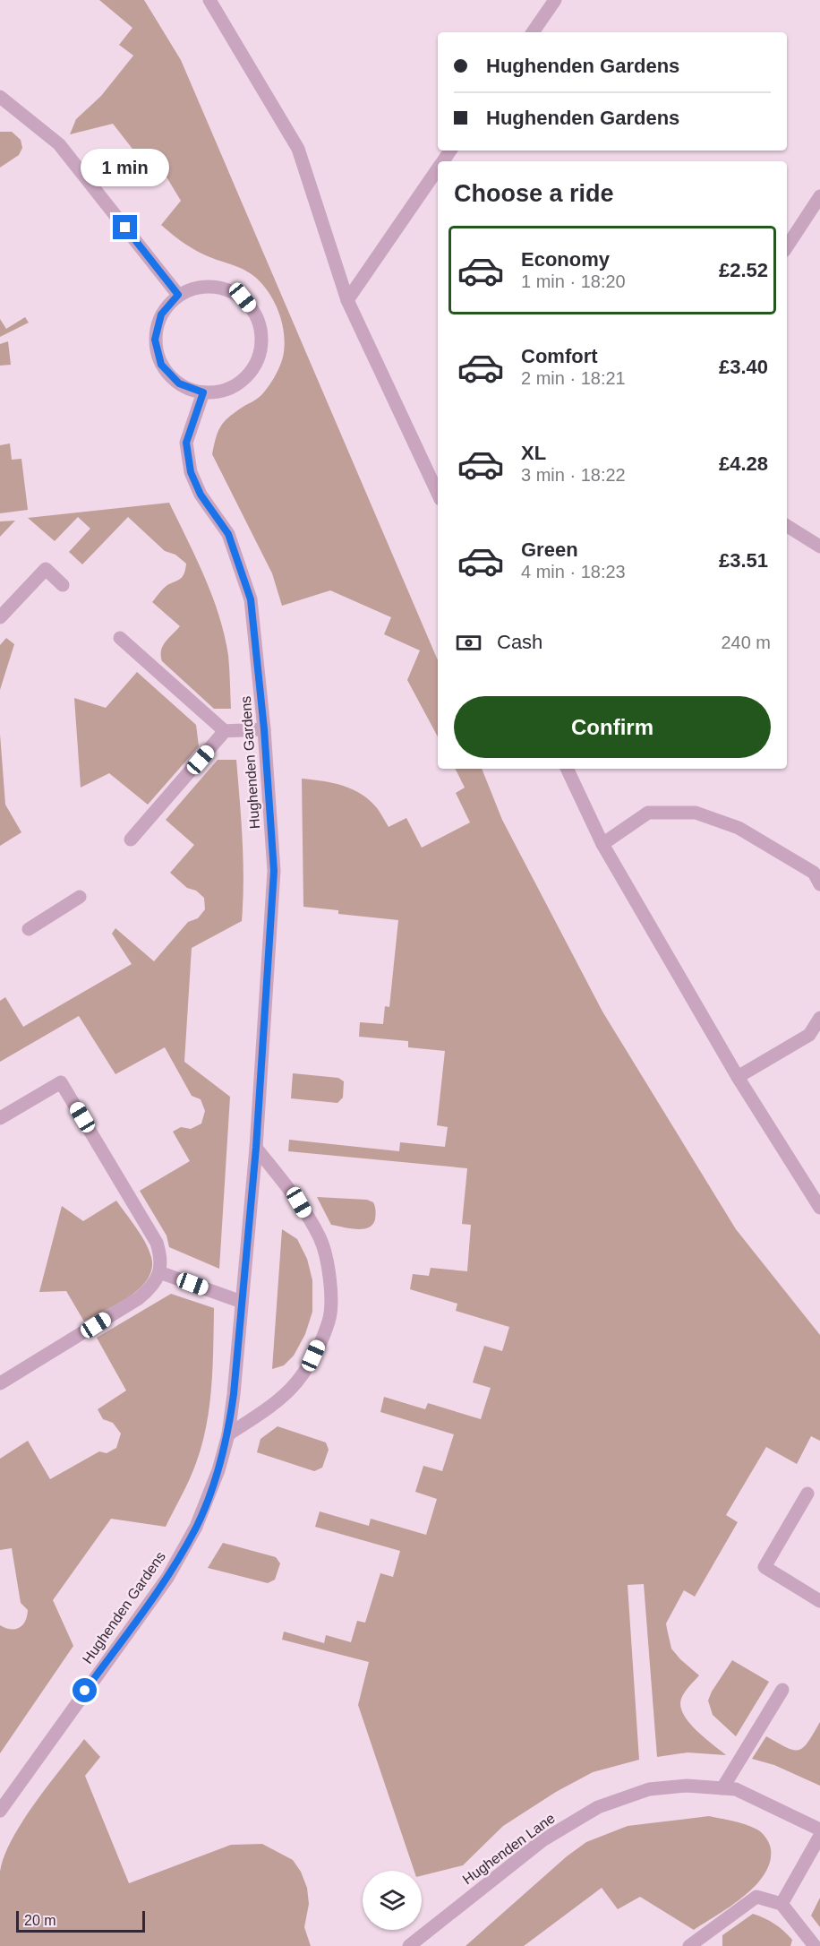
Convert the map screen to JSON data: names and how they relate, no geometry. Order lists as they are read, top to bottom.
{
  "streets": {
    "street": ["Hughenden Gardens", "Hughenden Lane"]
  },
  "scale_bar": "20 m",
  "page": {
    "banner": ["Hughenden Gardens", "Hughenden Gardens"],
    "bubble": "1 min",
    "heading": "Choose a ride",
    "list": [
      {
        "name": "Economy",
        "note": "1 min · 18:20",
        "value": "£2.52"
      },
      {
        "name": "Comfort",
        "note": "2 min · 18:21",
        "value": "£3.40"
      },
      {
        "name": "XL",
        "note": "3 min · 18:22",
        "value": "£4.28"
      },
      {
        "name": "Green",
        "note": "4 min · 18:23",
        "value": "£3.51"
      }
    ],
    "pay": ["Cash", "240 m"],
    "buttons": "Confirm",
    "scale": "20 m"
  }
}
